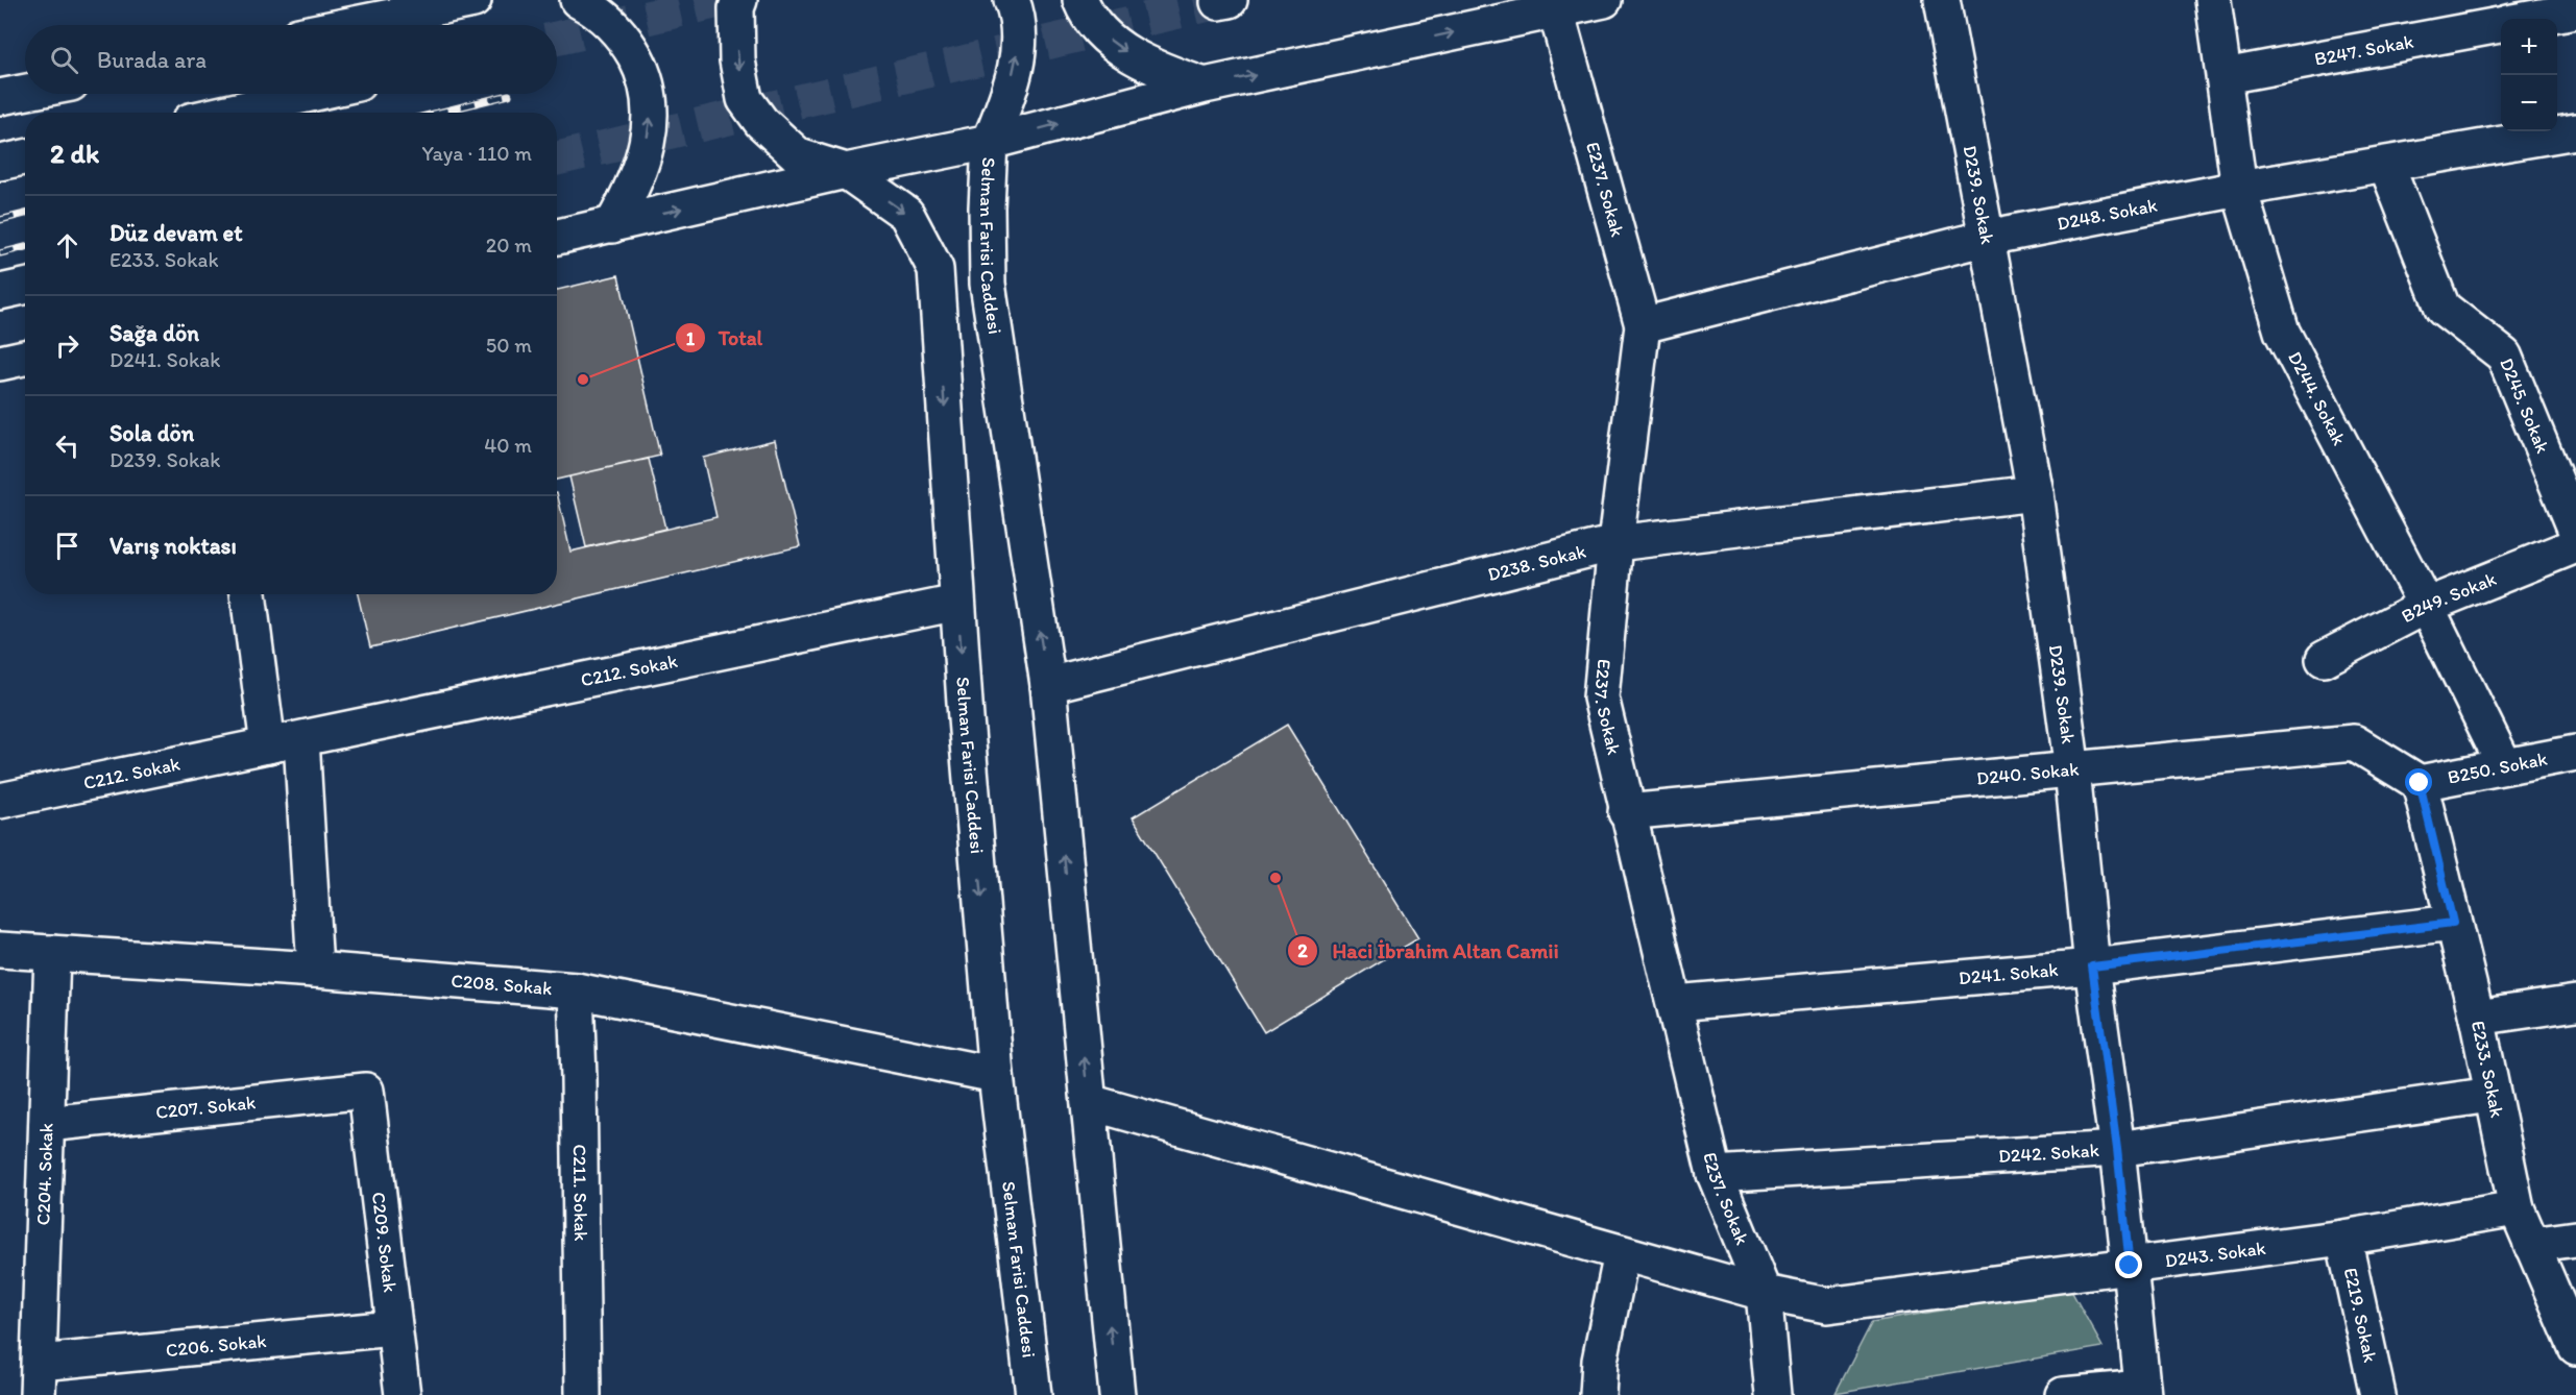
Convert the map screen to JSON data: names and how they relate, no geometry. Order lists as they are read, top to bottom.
{
  "streets": {
    "main road": [
      "B247. Sokak",
      "E237. Sokak",
      "D239. Sokak",
      "D248. Sokak",
      "Selman Farisi Caddesi",
      "D244. Sokak",
      "D245. Sokak",
      "D238. Sokak",
      "B249. Sokak",
      "C212. Sokak",
      "B250. Sokak",
      "D240. Sokak",
      "D241. Sokak",
      "C208. Sokak",
      "E233. Sokak",
      "C207. Sokak",
      "D242. Sokak",
      "C204. Sokak",
      "C211. Sokak",
      "C209. Sokak",
      "D243. Sokak",
      "E219. Sokak",
      "C206. Sokak"
    ]
  },
  "crossings": [
    ["B247. Sokak", "D244. Sokak"],
    ["E237. Sokak", "D248. Sokak"],
    ["E237. Sokak", "D238. Sokak"],
    ["E237. Sokak", "D240. Sokak"],
    ["E237. Sokak", "D241. Sokak"],
    ["E237. Sokak", "D242. Sokak"],
    ["E237. Sokak", "D243. Sokak"],
    ["D239. Sokak", "D248. Sokak"],
    ["D239. Sokak", "D238. Sokak"],
    ["D239. Sokak", "D240. Sokak"],
    ["D239. Sokak", "D241. Sokak"],
    ["D239. Sokak", "D242. Sokak"],
    ["D239. Sokak", "D243. Sokak"],
    ["D248. Sokak", "D244. Sokak"],
    ["D248. Sokak", "D245. Sokak"],
    ["Selman Farisi Caddesi", "D238. Sokak"],
    ["Selman Farisi Caddesi", "C212. Sokak"],
    ["Selman Farisi Caddesi", "C208. Sokak"],
    ["Selman Farisi Caddesi", "D243. Sokak"],
    ["D244. Sokak", "B249. Sokak"],
    ["D244. Sokak", "B250. Sokak"],
    ["B250. Sokak", "D240. Sokak"],
    ["B250. Sokak", "E233. Sokak"],
    ["D240. Sokak", "E233. Sokak"],
    ["D241. Sokak", "E233. Sokak"],
    ["C208. Sokak", "C204. Sokak"],
    ["C208. Sokak", "C211. Sokak"],
    ["E233. Sokak", "D242. Sokak"],
    ["E233. Sokak", "D243. Sokak"],
    ["C207. Sokak", "C204. Sokak"],
    ["C207. Sokak", "C209. Sokak"],
    ["C204. Sokak", "C206. Sokak"],
    ["C209. Sokak", "C206. Sokak"],
    ["D243. Sokak", "E219. Sokak"]
  ],
  "places": ["Total", "Haci İbrahim Altan Camii"],
  "page": {
    "map_buttons": ["+", "−"],
    "search": "Burada ara",
    "heading": ["2 dk", "Yaya · 110 m"],
    "list": [
      ["Düz devam et", "E233. Sokak", "20 m"],
      ["Sağa dön", "D241. Sokak", "50 m"],
      ["Sola dön", "D239. Sokak", "40 m"],
      "Varış noktası"
    ]
  }
}
